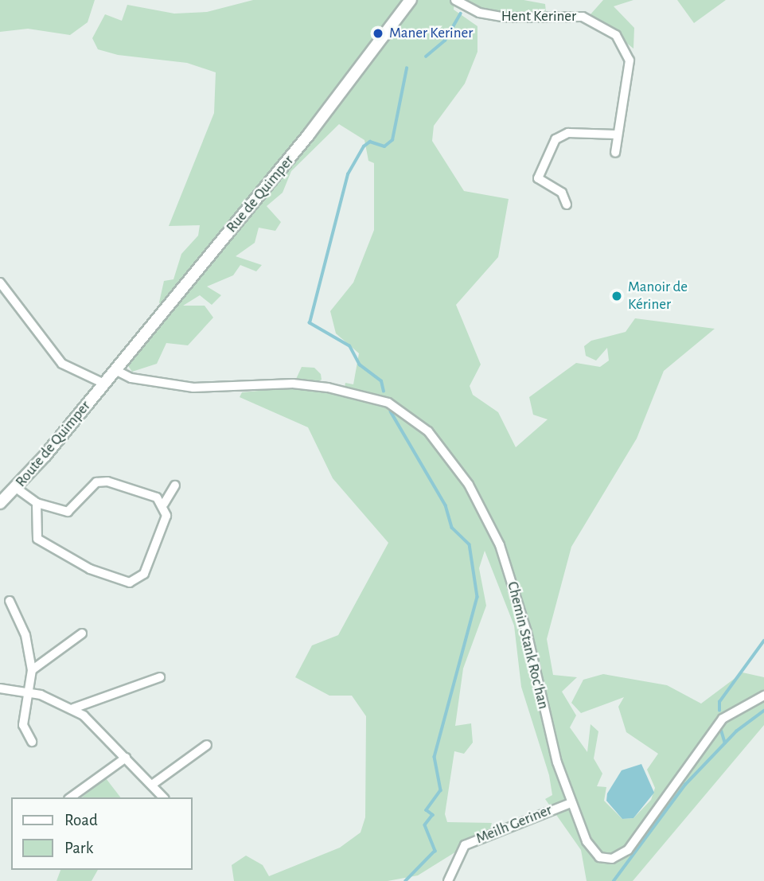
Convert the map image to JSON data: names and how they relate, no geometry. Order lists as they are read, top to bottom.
{
  "streets": {
    "main road": ["Rue de Quimper", "Route de Quimper"],
    "street": ["Hent Keriner", "Chemin Stank Roc'han", "Meilh Geriner"]
  },
  "crossings": [
    ["Rue de Quimper", "Route de Quimper"],
    ["Rue de Quimper", "Chemin Stank Roc'han"],
    ["Chemin Stank Roc'han", "Meilh Geriner"]
  ],
  "places": ["Maner Keriner", "Manoir de Kériner"],
  "legend": ["Road", "Park"]
}
